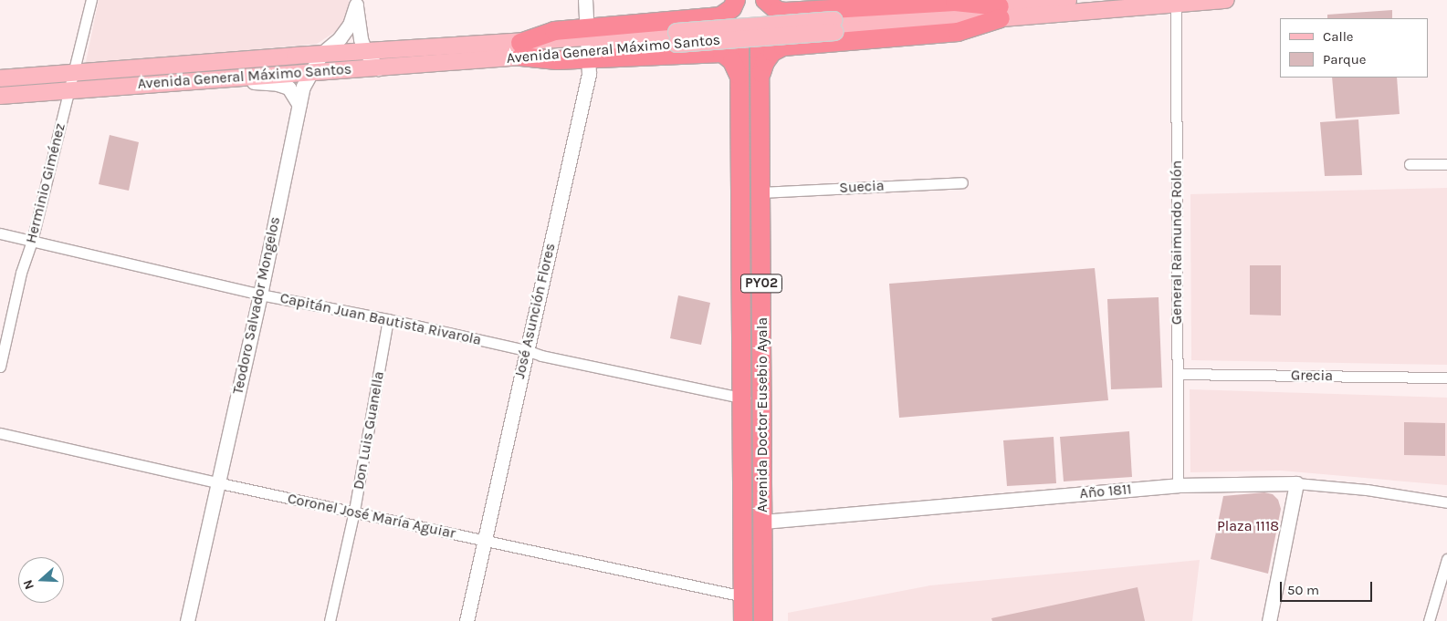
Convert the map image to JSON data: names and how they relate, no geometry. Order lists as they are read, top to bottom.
{
  "streets": {
    "highway": ["PY02", "Avenida Doctor Eusebio Ayala"],
    "main road": ["Avenida General Máximo Santos"],
    "street": [
      "Herminio Giménez",
      "Suecia",
      "General Raimundo Rolón",
      "Teodoro Salvador Mongelos",
      "José Asunción Flores",
      "Capitán Juan Bautista Rivarola",
      "Grecia",
      "Don Luis Guanella",
      "Año 1811",
      "Coronel José María Aguiar"
    ]
  },
  "crossings": [
    ["Avenida General Máximo Santos", "Herminio Giménez"],
    ["Avenida General Máximo Santos", "General Raimundo Rolón"],
    ["Avenida General Máximo Santos", "Teodoro Salvador Mongelos"],
    ["Avenida General Máximo Santos", "José Asunción Flores"],
    ["Herminio Giménez", "Capitán Juan Bautista Rivarola"],
    ["Suecia", "Avenida Doctor Eusebio Ayala"],
    ["General Raimundo Rolón", "Grecia"],
    ["General Raimundo Rolón", "Año 1811"],
    ["Teodoro Salvador Mongelos", "Capitán Juan Bautista Rivarola"],
    ["Teodoro Salvador Mongelos", "Coronel José María Aguiar"],
    ["José Asunción Flores", "Capitán Juan Bautista Rivarola"],
    ["José Asunción Flores", "Coronel José María Aguiar"],
    ["Capitán Juan Bautista Rivarola", "Avenida Doctor Eusebio Ayala"],
    ["Capitán Juan Bautista Rivarola", "Don Luis Guanella"],
    ["Avenida Doctor Eusebio Ayala", "Año 1811"],
    ["Avenida Doctor Eusebio Ayala", "Coronel José María Aguiar"],
    ["Don Luis Guanella", "Coronel José María Aguiar"]
  ],
  "parks": ["Plaza 1118"],
  "legend": ["Calle", "Parque"],
  "scale_bar": "50 m",
  "north": "left"
}
